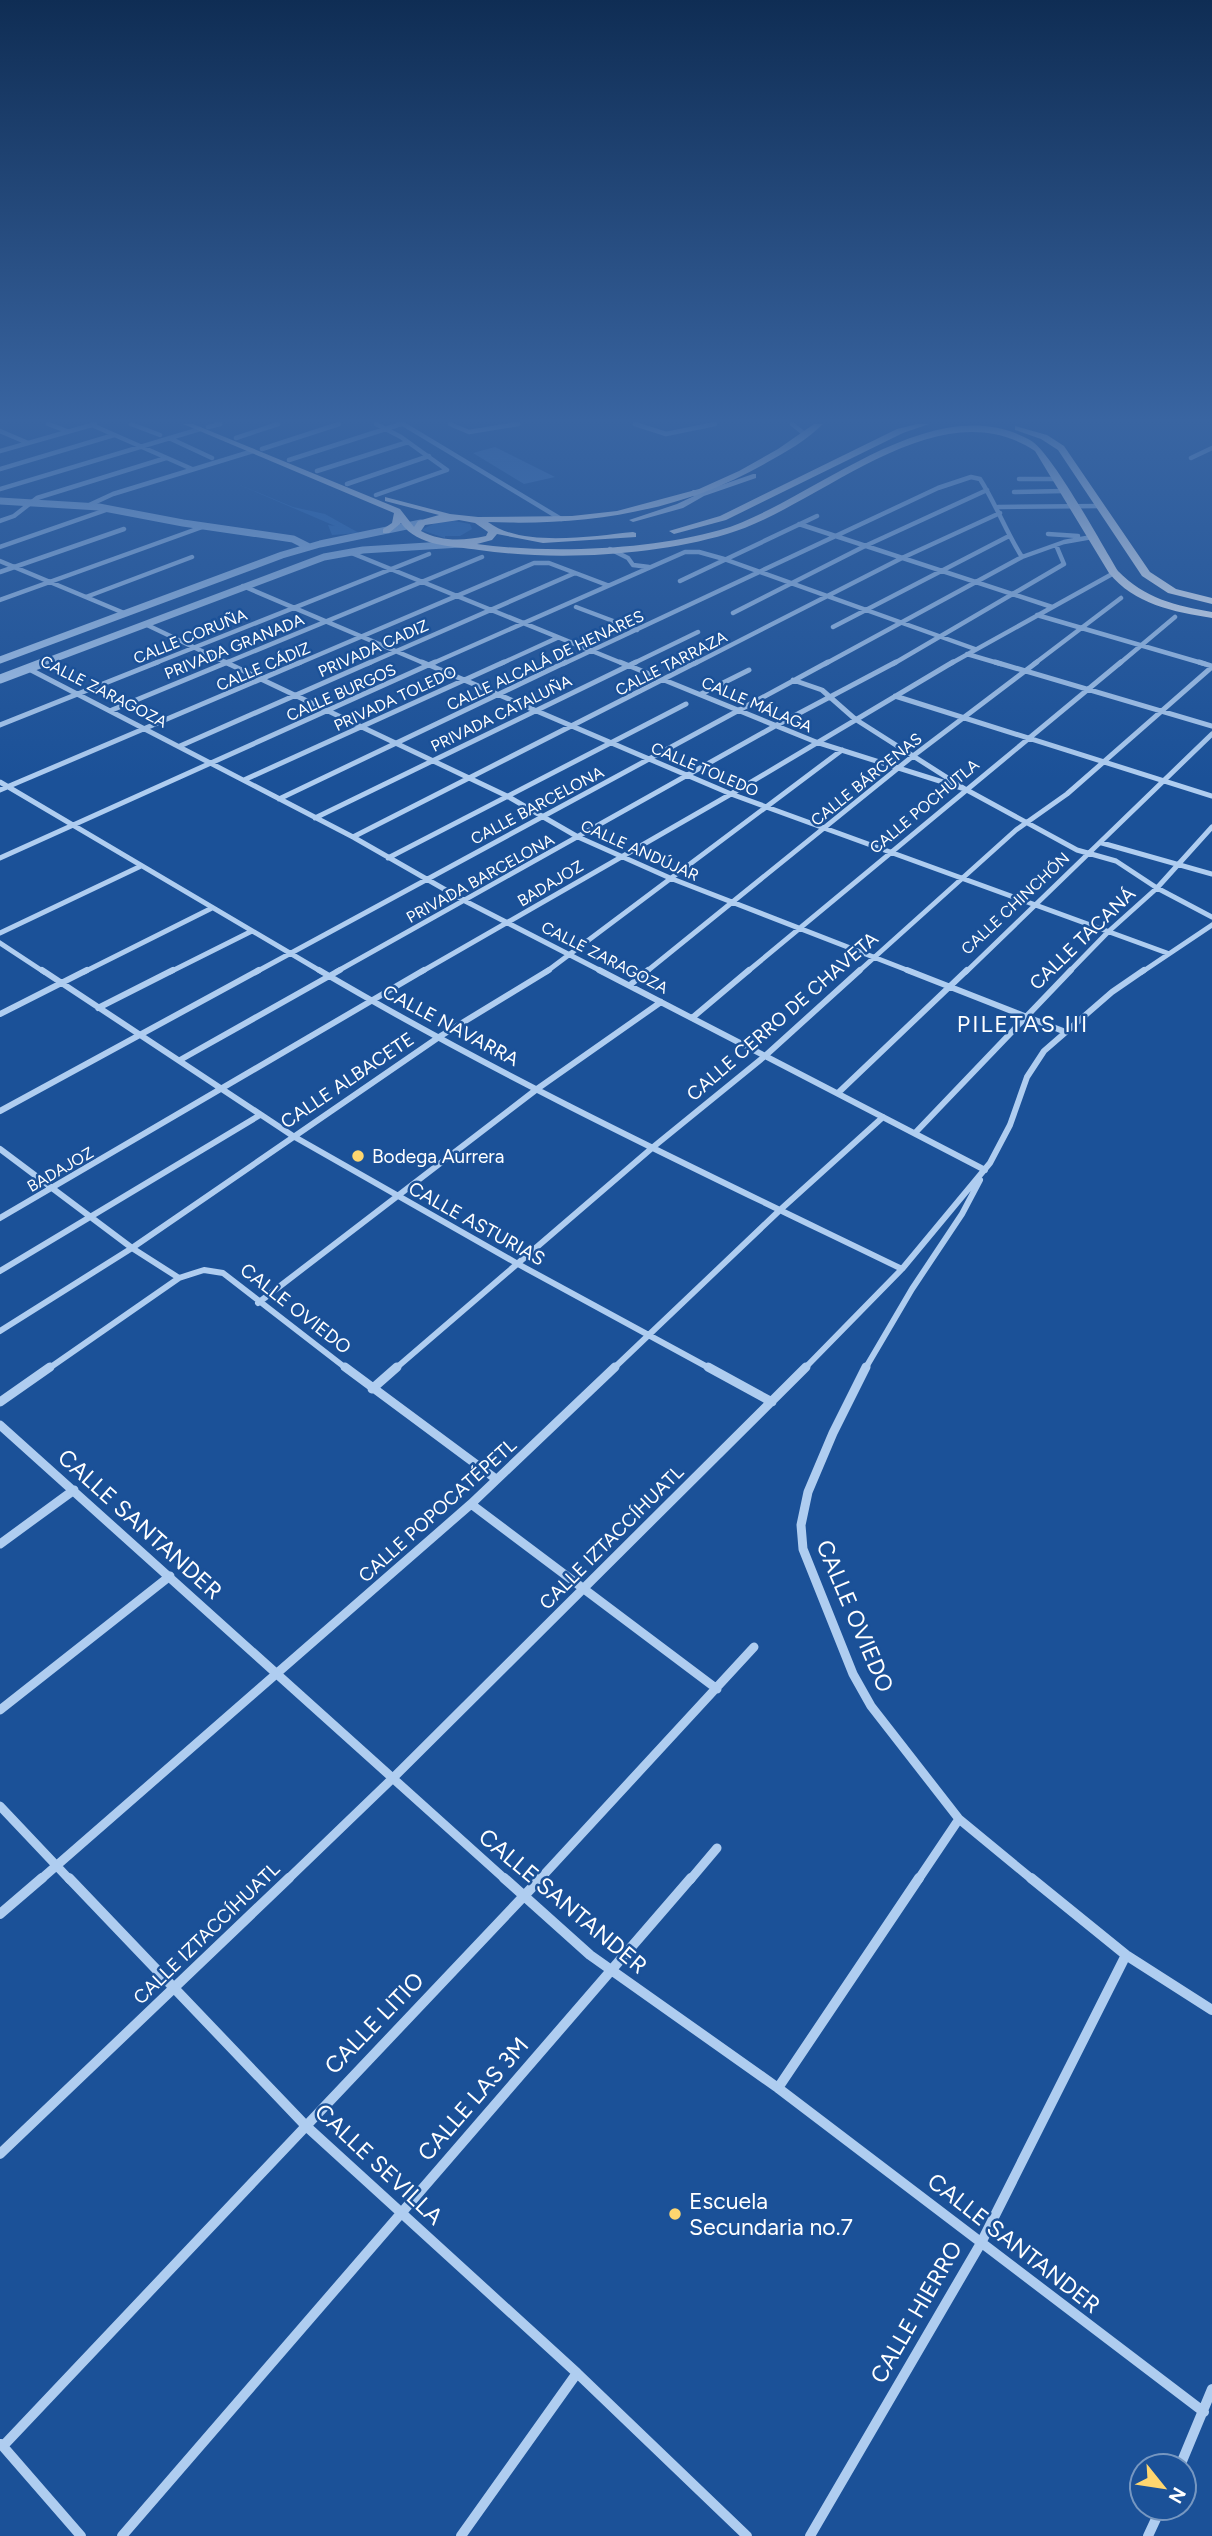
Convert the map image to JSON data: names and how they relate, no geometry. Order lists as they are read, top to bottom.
{
  "streets": {
    "street": [
      "CALLE CORUÑA",
      "PRIVADA GRANADA",
      "PRIVADA CADIZ",
      "CALLE ALCALÁ DE HENARES",
      "CALLE TARRAZA",
      "CALLE CÁDIZ",
      "CALLE ZARAGOZA",
      "CALLE BURGOS",
      "PRIVADA TOLEDO",
      "CALLE MÁLAGA",
      "PRIVADA CATALUÑA",
      "CALLE TOLEDO",
      "CALLE BÁRCENAS",
      "CALLE BARCELONA",
      "CALLE POCHUTLA",
      "CALLE ANDÚJAR",
      "PRIVADA BARCELONA",
      "BADAJOZ",
      "CALLE CHINCHÓN",
      "CALLE TACANÁ",
      "CALLE CERRO DE CHAVETA",
      "CALLE NAVARRA",
      "CALLE ALBACETE",
      "CALLE ASTURIAS",
      "CALLE OVIEDO",
      "CALLE POPOCATÉPETL",
      "CALLE SANTANDER",
      "CALLE IZTACCÍHUATL",
      "CALLE LITIO",
      "CALLE LAS 3M",
      "CALLE SEVILLA",
      "CALLE HIERRO"
    ]
  },
  "crossings": [
    ["CALLE CORUÑA", "CALLE ZARAGOZA"],
    ["CALLE CORUÑA", "CALLE MÁLAGA"],
    ["CALLE CORUÑA", "CALLE TOLEDO"],
    ["CALLE CORUÑA", "CALLE ANDÚJAR"],
    ["PRIVADA GRANADA", "CALLE ZARAGOZA"],
    ["PRIVADA GRANADA", "CALLE MÁLAGA"],
    ["PRIVADA GRANADA", "CALLE TOLEDO"],
    ["PRIVADA GRANADA", "CALLE ANDÚJAR"],
    ["PRIVADA CADIZ", "CALLE CÁDIZ"],
    ["PRIVADA CADIZ", "CALLE ZARAGOZA"],
    ["PRIVADA CADIZ", "CALLE MÁLAGA"],
    ["PRIVADA CADIZ", "CALLE TOLEDO"],
    ["PRIVADA CADIZ", "CALLE ANDÚJAR"],
    ["CALLE ALCALÁ DE HENARES", "CALLE ZARAGOZA"],
    ["CALLE ALCALÁ DE HENARES", "CALLE MÁLAGA"],
    ["CALLE ALCALÁ DE HENARES", "CALLE TOLEDO"],
    ["CALLE ALCALÁ DE HENARES", "CALLE ANDÚJAR"],
    ["CALLE TARRAZA", "CALLE ZARAGOZA"],
    ["CALLE TARRAZA", "CALLE MÁLAGA"],
    ["CALLE TARRAZA", "CALLE TOLEDO"],
    ["CALLE TARRAZA", "CALLE ANDÚJAR"],
    ["CALLE CÁDIZ", "CALLE ZARAGOZA"],
    ["CALLE CÁDIZ", "CALLE MÁLAGA"],
    ["CALLE CÁDIZ", "CALLE TOLEDO"],
    ["CALLE CÁDIZ", "CALLE ANDÚJAR"],
    ["CALLE CÁDIZ", "CALLE NAVARRA"],
    ["CALLE ZARAGOZA", "CALLE BURGOS"],
    ["CALLE ZARAGOZA", "PRIVADA TOLEDO"],
    ["CALLE ZARAGOZA", "PRIVADA CATALUÑA"],
    ["CALLE ZARAGOZA", "CALLE BÁRCENAS"],
    ["CALLE ZARAGOZA", "CALLE BARCELONA"],
    ["CALLE ZARAGOZA", "CALLE POCHUTLA"],
    ["CALLE ZARAGOZA", "PRIVADA BARCELONA"],
    ["CALLE ZARAGOZA", "BADAJOZ"],
    ["CALLE ZARAGOZA", "CALLE CHINCHÓN"],
    ["CALLE ZARAGOZA", "CALLE TACANÁ"],
    ["CALLE ZARAGOZA", "CALLE CERRO DE CHAVETA"],
    ["CALLE ZARAGOZA", "CALLE ALBACETE"],
    ["CALLE ZARAGOZA", "CALLE OVIEDO"],
    ["CALLE ZARAGOZA", "CALLE POPOCATÉPETL"],
    ["CALLE ZARAGOZA", "CALLE IZTACCÍHUATL"],
    ["CALLE BURGOS", "CALLE MÁLAGA"],
    ["CALLE BURGOS", "CALLE TOLEDO"],
    ["CALLE BURGOS", "CALLE ANDÚJAR"],
    ["CALLE BURGOS", "CALLE NAVARRA"],
    ["PRIVADA TOLEDO", "CALLE MÁLAGA"],
    ["PRIVADA TOLEDO", "CALLE TOLEDO"],
    ["PRIVADA TOLEDO", "CALLE ANDÚJAR"],
    ["CALLE MÁLAGA", "PRIVADA CATALUÑA"],
    ["CALLE MÁLAGA", "CALLE BÁRCENAS"],
    ["CALLE MÁLAGA", "CALLE BARCELONA"],
    ["CALLE MÁLAGA", "CALLE POCHUTLA"],
    ["CALLE MÁLAGA", "PRIVADA BARCELONA"],
    ["CALLE MÁLAGA", "BADAJOZ"],
    ["CALLE MÁLAGA", "CALLE ALBACETE"],
    ["PRIVADA CATALUÑA", "CALLE TOLEDO"],
    ["PRIVADA CATALUÑA", "CALLE ANDÚJAR"],
    ["CALLE TOLEDO", "CALLE BÁRCENAS"],
    ["CALLE TOLEDO", "CALLE BARCELONA"],
    ["CALLE TOLEDO", "CALLE POCHUTLA"],
    ["CALLE TOLEDO", "PRIVADA BARCELONA"],
    ["CALLE TOLEDO", "BADAJOZ"],
    ["CALLE TOLEDO", "CALLE CHINCHÓN"],
    ["CALLE TOLEDO", "CALLE TACANÁ"],
    ["CALLE TOLEDO", "CALLE CERRO DE CHAVETA"],
    ["CALLE TOLEDO", "CALLE ALBACETE"],
    ["CALLE TOLEDO", "CALLE IZTACCÍHUATL"],
    ["CALLE BÁRCENAS", "CALLE ANDÚJAR"],
    ["CALLE BARCELONA", "CALLE ANDÚJAR"],
    ["CALLE BARCELONA", "CALLE NAVARRA"],
    ["CALLE BARCELONA", "CALLE ASTURIAS"],
    ["CALLE POCHUTLA", "CALLE ANDÚJAR"],
    ["CALLE ANDÚJAR", "PRIVADA BARCELONA"],
    ["CALLE ANDÚJAR", "BADAJOZ"],
    ["CALLE ANDÚJAR", "CALLE CHINCHÓN"],
    ["CALLE ANDÚJAR", "CALLE TACANÁ"],
    ["CALLE ANDÚJAR", "CALLE CERRO DE CHAVETA"],
    ["CALLE ANDÚJAR", "CALLE ALBACETE"],
    ["CALLE ANDÚJAR", "CALLE IZTACCÍHUATL"],
    ["PRIVADA BARCELONA", "CALLE NAVARRA"],
    ["PRIVADA BARCELONA", "CALLE ASTURIAS"],
    ["BADAJOZ", "CALLE NAVARRA"],
    ["BADAJOZ", "CALLE ASTURIAS"],
    ["CALLE CERRO DE CHAVETA", "CALLE NAVARRA"],
    ["CALLE CERRO DE CHAVETA", "CALLE ASTURIAS"],
    ["CALLE CERRO DE CHAVETA", "CALLE OVIEDO"],
    ["CALLE NAVARRA", "CALLE ALBACETE"],
    ["CALLE NAVARRA", "CALLE POPOCATÉPETL"],
    ["CALLE NAVARRA", "CALLE IZTACCÍHUATL"],
    ["CALLE ALBACETE", "CALLE ASTURIAS"],
    ["CALLE ASTURIAS", "CALLE POPOCATÉPETL"],
    ["CALLE ASTURIAS", "CALLE IZTACCÍHUATL"],
    ["CALLE OVIEDO", "CALLE POPOCATÉPETL"],
    ["CALLE OVIEDO", "CALLE IZTACCÍHUATL"],
    ["CALLE OVIEDO", "CALLE HIERRO"],
    ["CALLE POPOCATÉPETL", "CALLE SANTANDER"],
    ["CALLE POPOCATÉPETL", "CALLE SEVILLA"],
    ["CALLE SANTANDER", "CALLE IZTACCÍHUATL"],
    ["CALLE SANTANDER", "CALLE LITIO"],
    ["CALLE SANTANDER", "CALLE LAS 3M"],
    ["CALLE SANTANDER", "CALLE HIERRO"],
    ["CALLE IZTACCÍHUATL", "CALLE SEVILLA"],
    ["CALLE LITIO", "CALLE SEVILLA"],
    ["CALLE LAS 3M", "CALLE SEVILLA"]
  ],
  "districts": ["PILETAS III"],
  "places": ["Bodega Aurrera", "Escuela Secundaria no.7"],
  "north": "bottom right"
}
